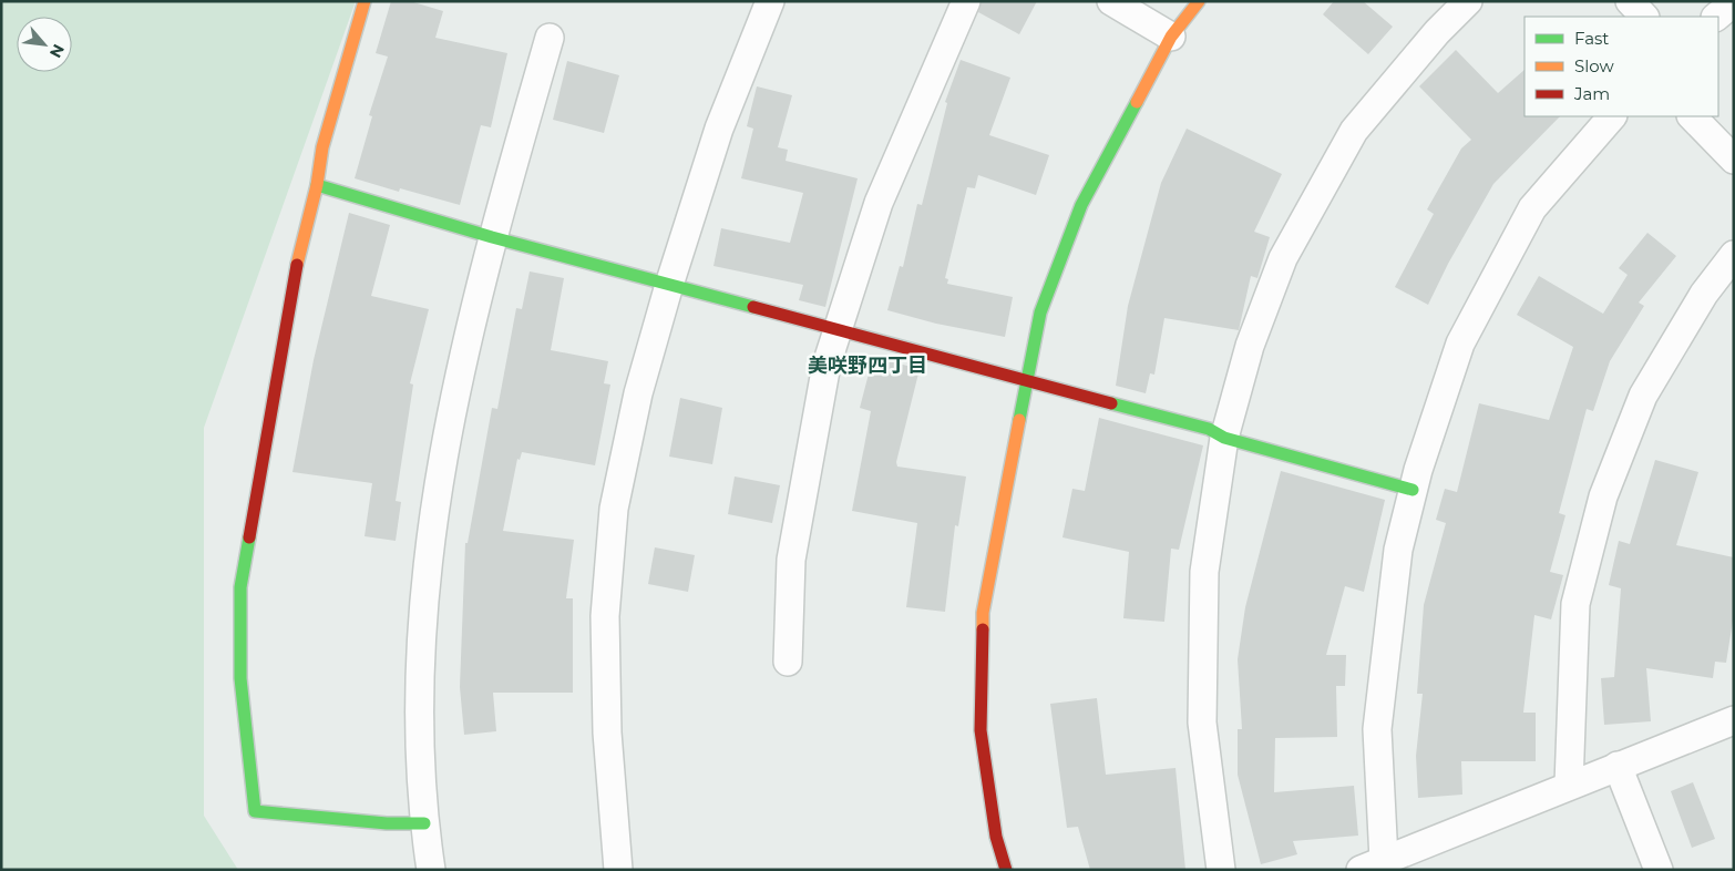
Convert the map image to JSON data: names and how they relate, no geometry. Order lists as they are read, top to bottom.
{
  "districts": ["美咲野四丁目"],
  "legend": ["Fast", "Slow", "Jam"],
  "north": "bottom right"
}
